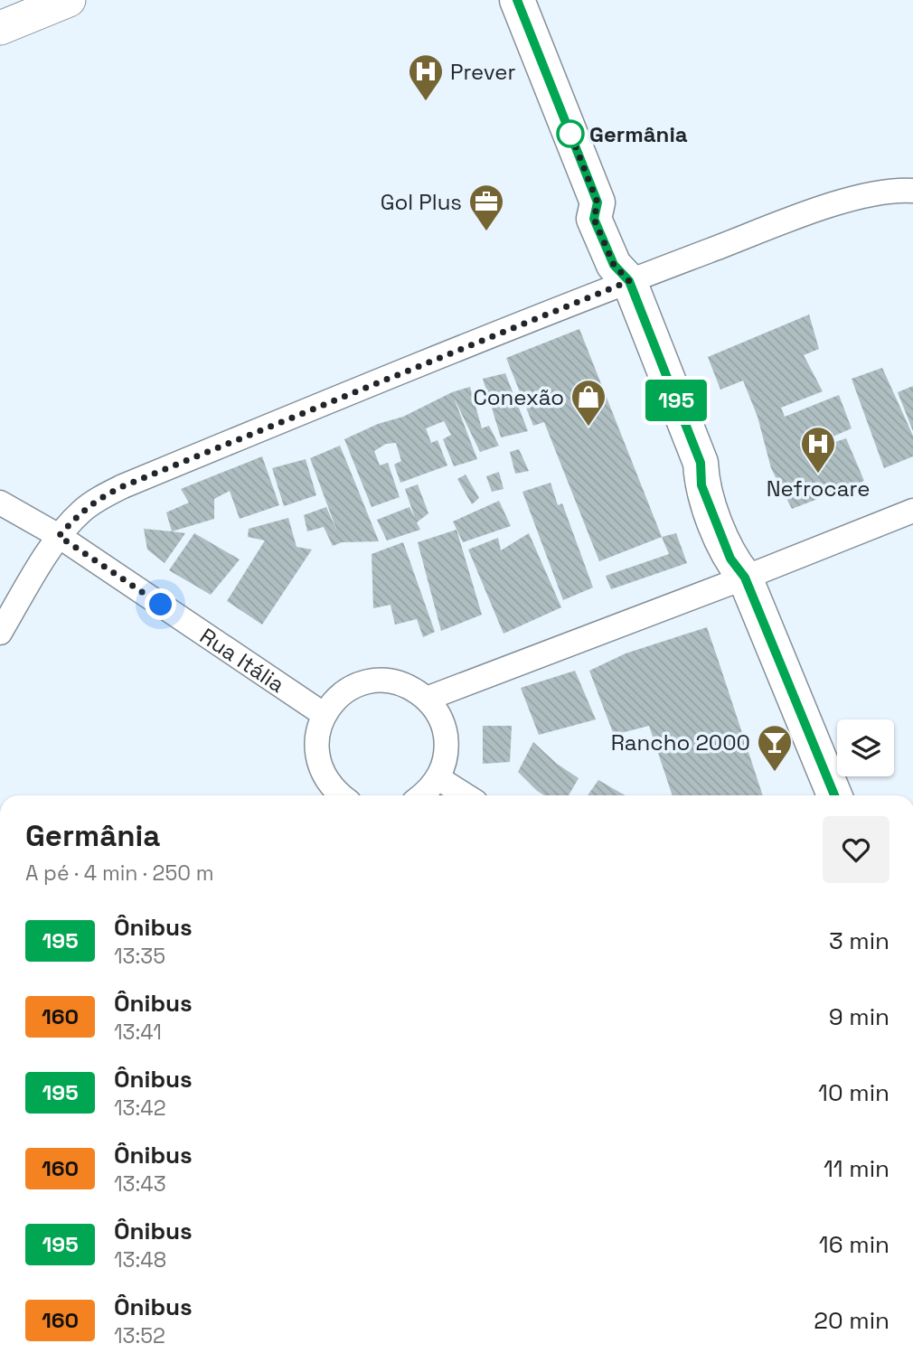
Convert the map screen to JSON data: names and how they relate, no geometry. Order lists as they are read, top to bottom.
{
  "streets": {
    "street": ["Rua Itália"]
  },
  "places": {
    "hospital": ["Prever", "Nefrocare"],
    "other": ["Germânia"],
    "office": ["Gol Plus"],
    "shop": ["Conexão"],
    "bar": ["Rancho 2000"]
  },
  "lines": ["bus line 195"],
  "page": {
    "on_map": "195",
    "heading": ["Germânia", "A pé · 4 min · 250 m"],
    "list": [
      {
        "mark": "195",
        "name": "Ônibus",
        "note": "13:35",
        "value": "3 min"
      },
      {
        "mark": "160",
        "name": "Ônibus",
        "note": "13:41",
        "value": "9 min"
      },
      {
        "mark": "195",
        "name": "Ônibus",
        "note": "13:42",
        "value": "10 min"
      },
      {
        "mark": "160",
        "name": "Ônibus",
        "note": "13:43",
        "value": "11 min"
      },
      {
        "mark": "195",
        "name": "Ônibus",
        "note": "13:48",
        "value": "16 min"
      },
      {
        "mark": "160",
        "name": "Ônibus",
        "note": "13:52",
        "value": "20 min"
      }
    ]
  }
}
